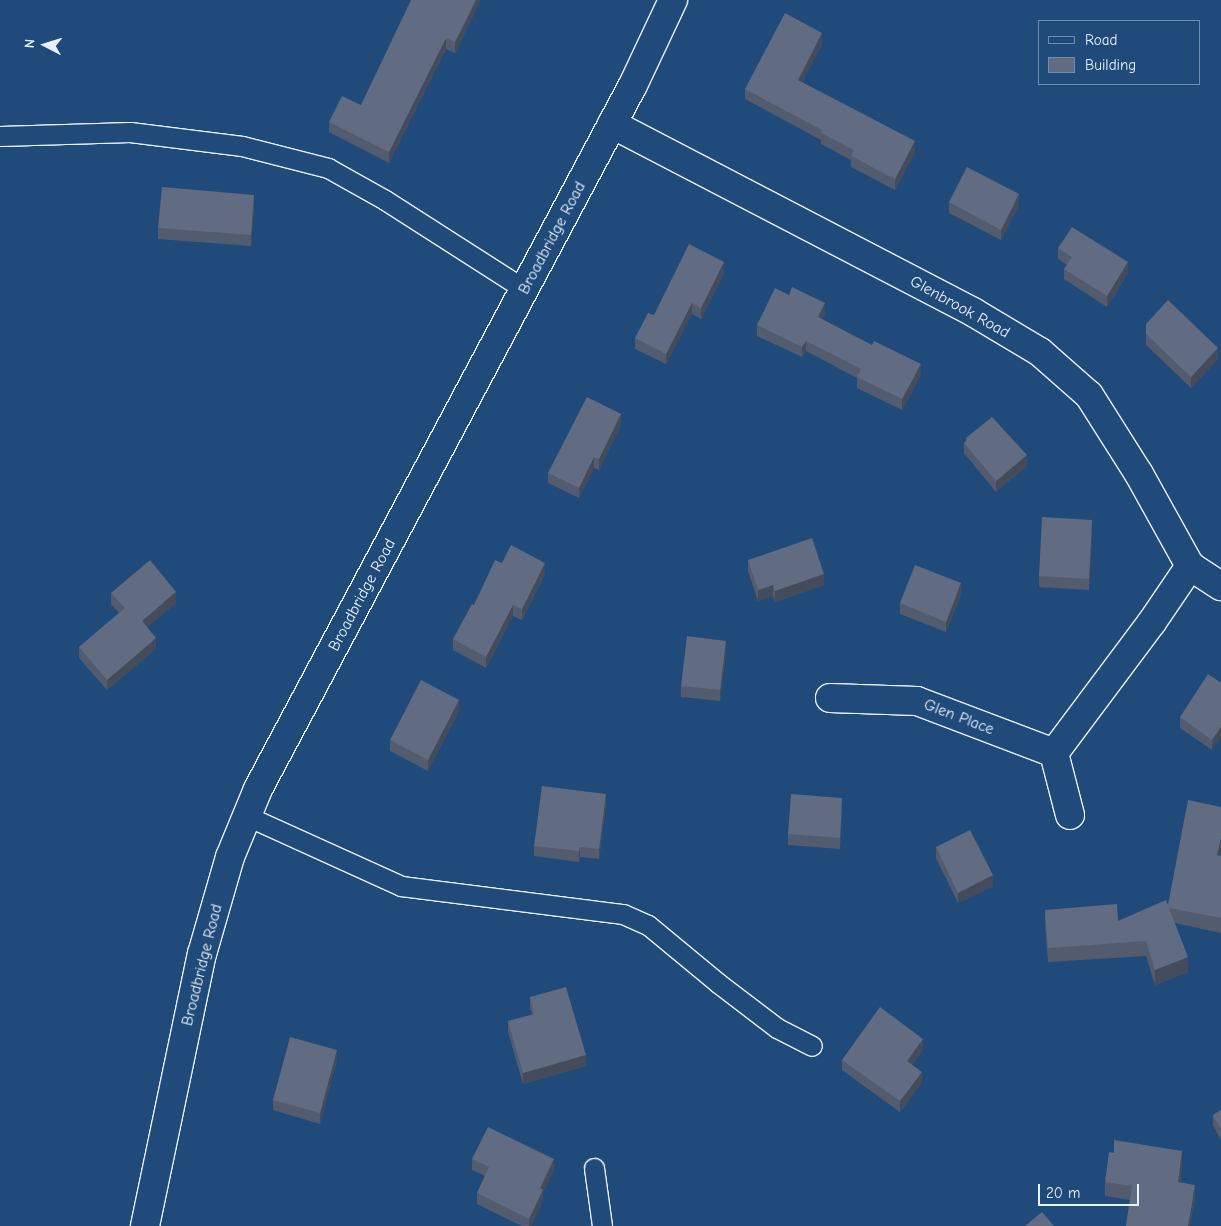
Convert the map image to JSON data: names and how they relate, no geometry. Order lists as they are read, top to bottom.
{
  "streets": {
    "main road": ["Broadbridge Road", "Glenbrook Road", "Glen Place"]
  },
  "crossings": [
    ["Broadbridge Road", "Glenbrook Road"]
  ],
  "legend": ["Road", "Building"],
  "scale_bar": "20 m",
  "north": "left"
}
